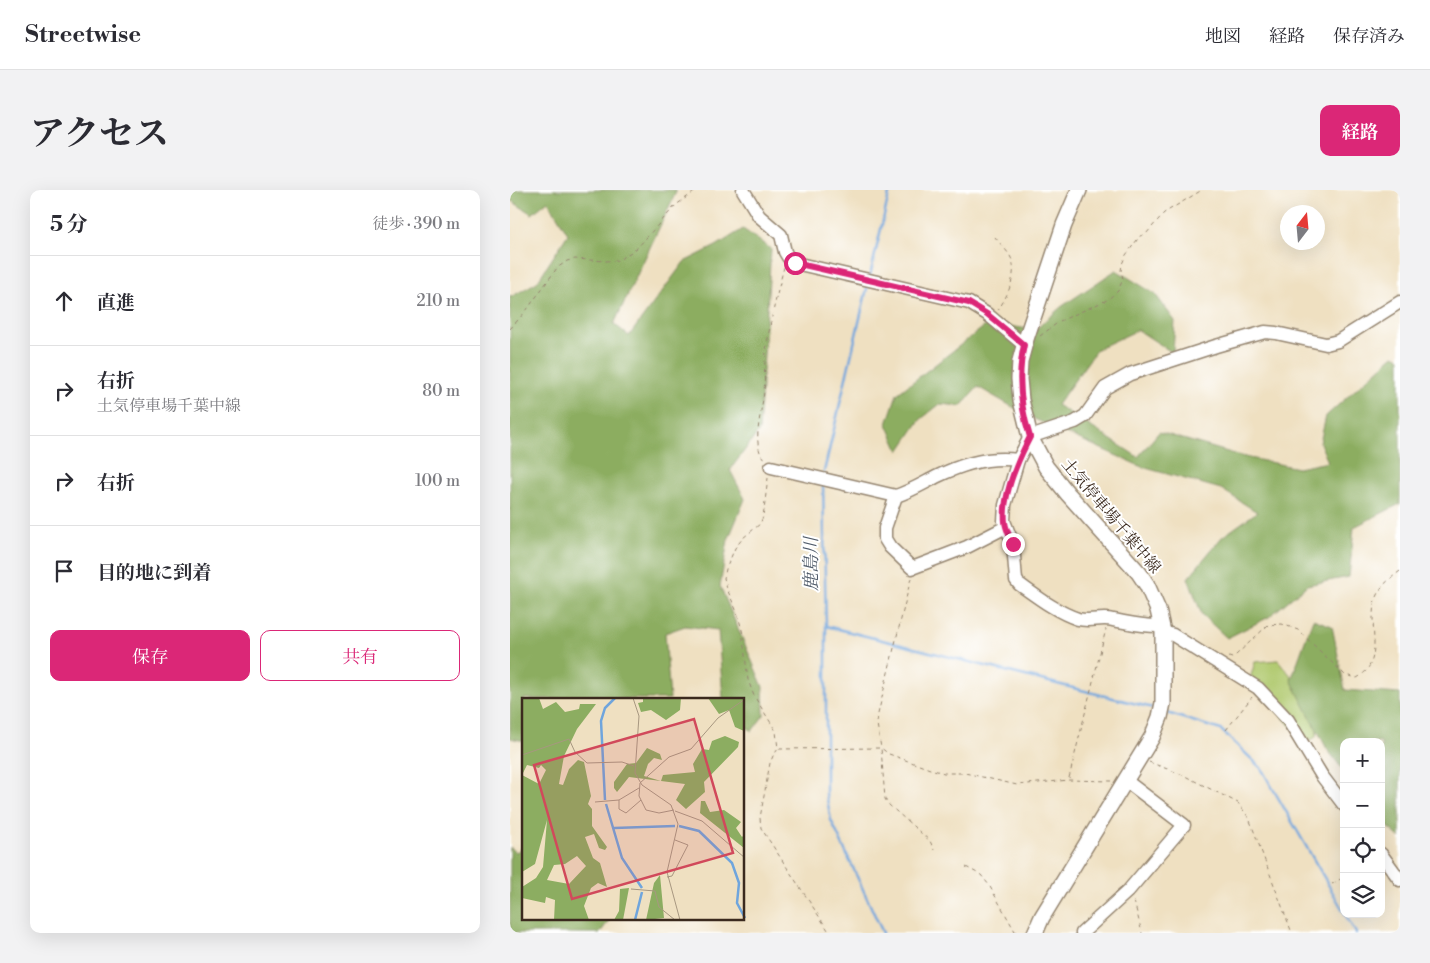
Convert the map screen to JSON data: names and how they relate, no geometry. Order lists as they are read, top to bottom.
{
  "streets": {
    "main road": ["土気停車場千葉中線"]
  },
  "water": ["鹿島川"],
  "north": "top",
  "page": {
    "header": "Streetwise",
    "nav": ["地図", "経路", "保存済み"],
    "title": "アクセス",
    "buttons": [
      "経路",
      ["保存", "共有"]
    ],
    "heading": ["5 分", "徒歩 · 390 m"],
    "list": [
      ["直進", "210 m"],
      ["右折", "土気停車場千葉中線", "80 m"],
      ["右折", "100 m"],
      "目的地に到着"
    ],
    "map_buttons": ["+", "−"]
  }
}
